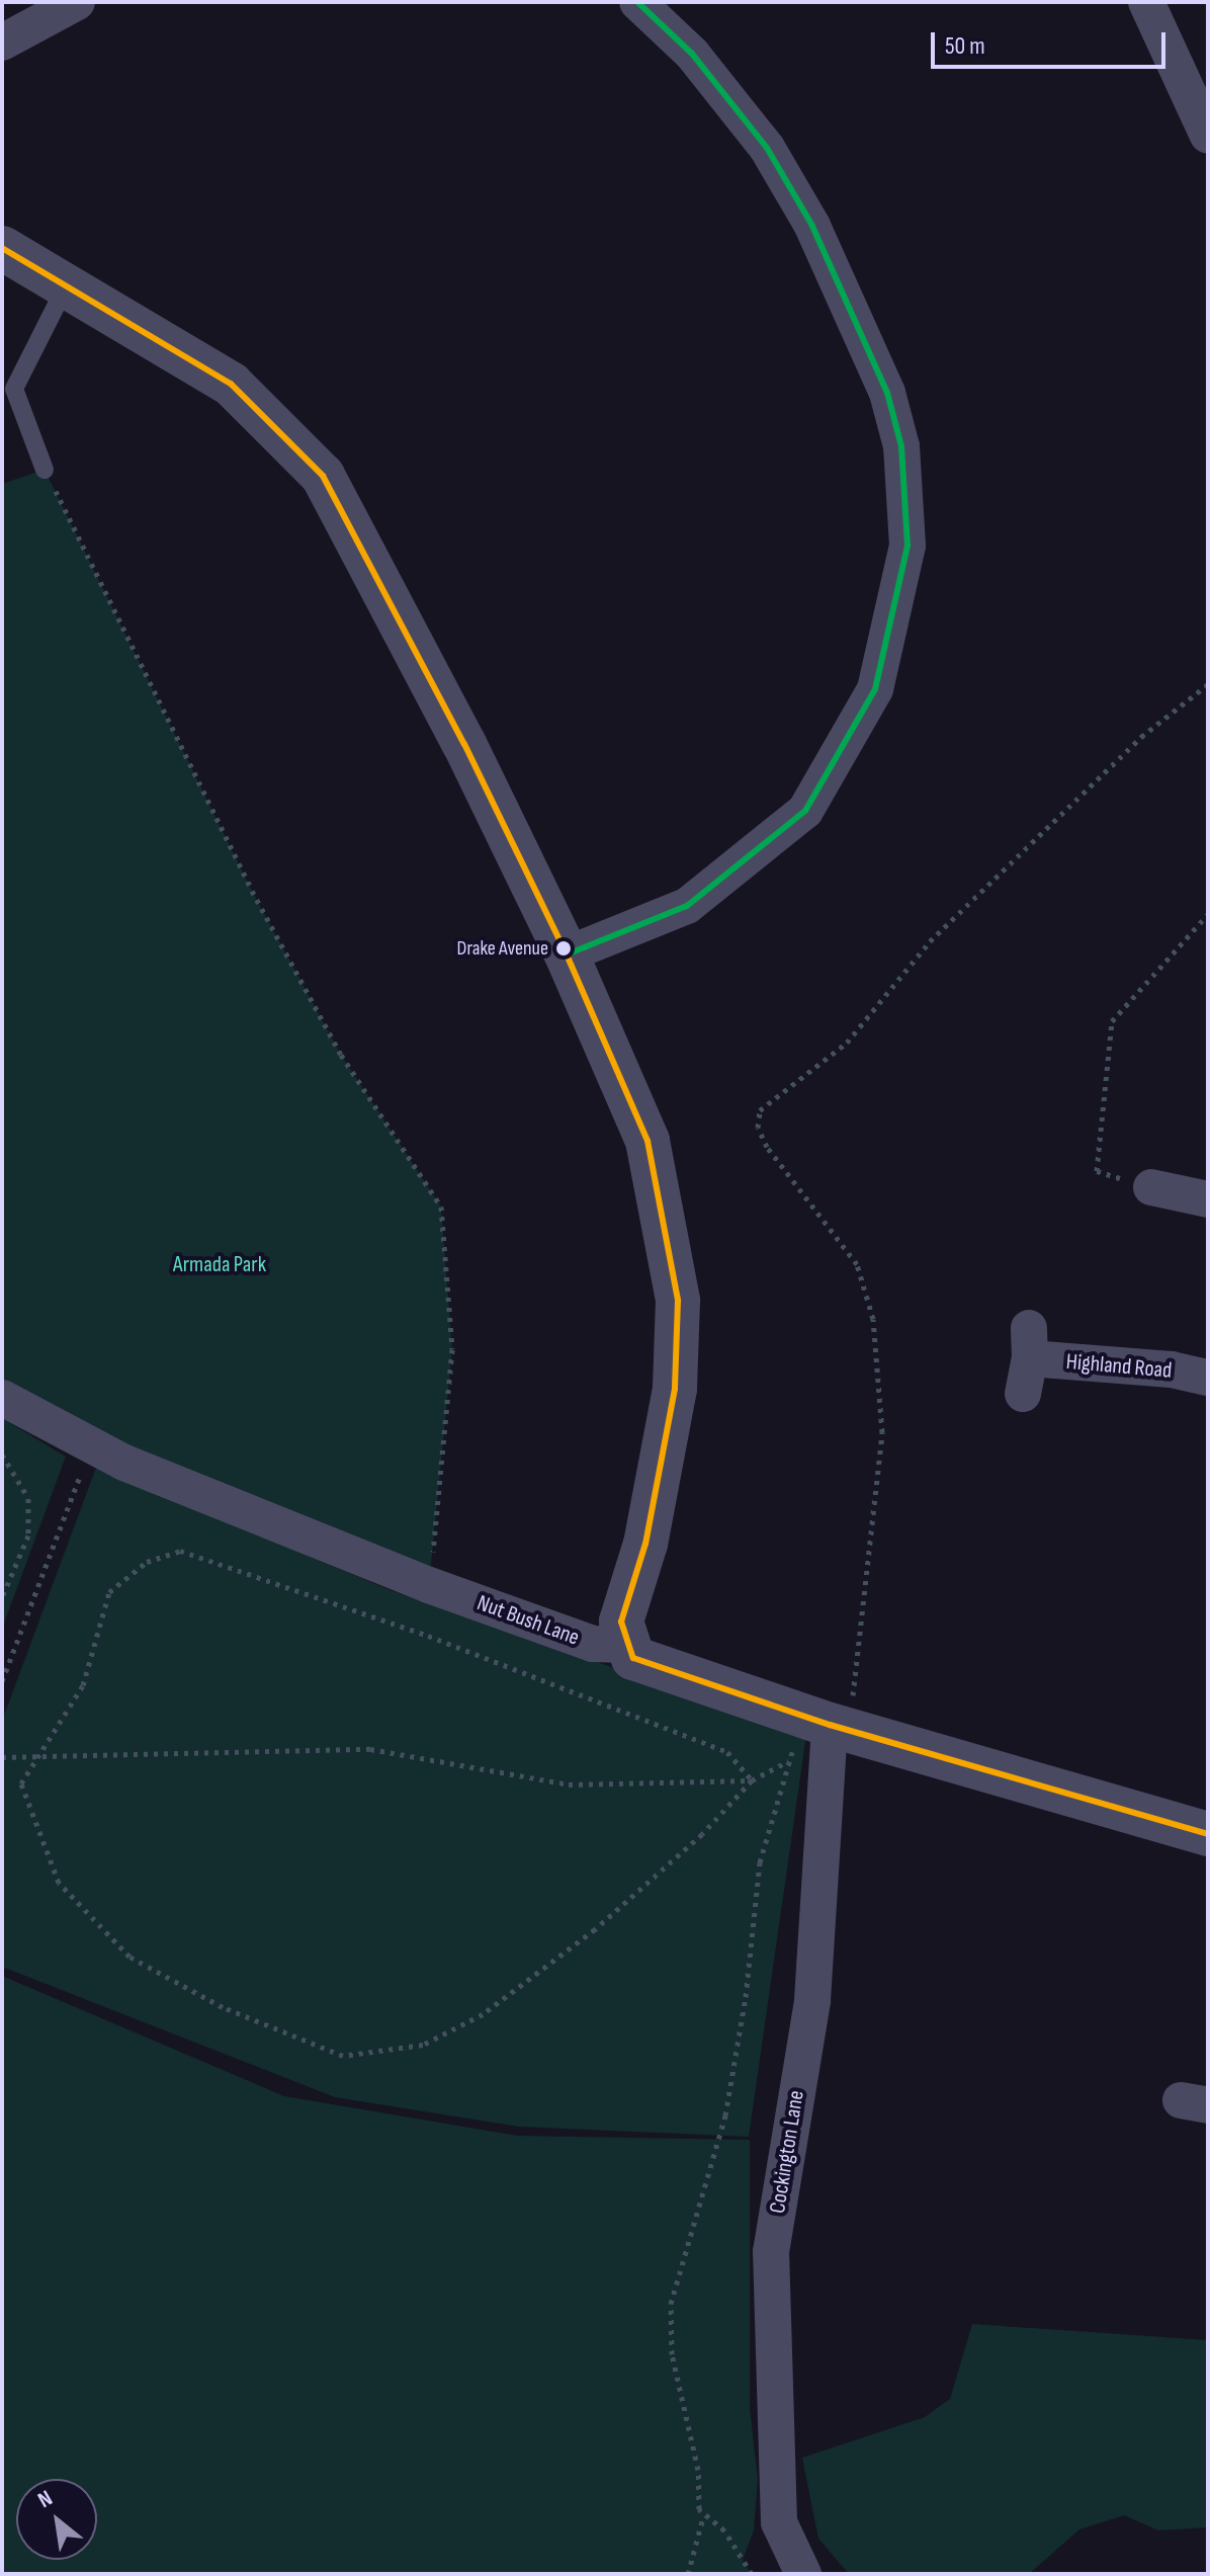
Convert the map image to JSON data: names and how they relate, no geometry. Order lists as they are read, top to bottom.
{
  "streets": {
    "street": ["Highland Road", "Nut Bush Lane", "Cockington Lane"]
  },
  "crossings": [
    ["Nut Bush Lane", "Cockington Lane"]
  ],
  "parks": ["Armada Park"],
  "places": ["Drake Avenue"],
  "lines": ["transit line 50"],
  "scale_bar": "50 m",
  "north": "top left"
}
